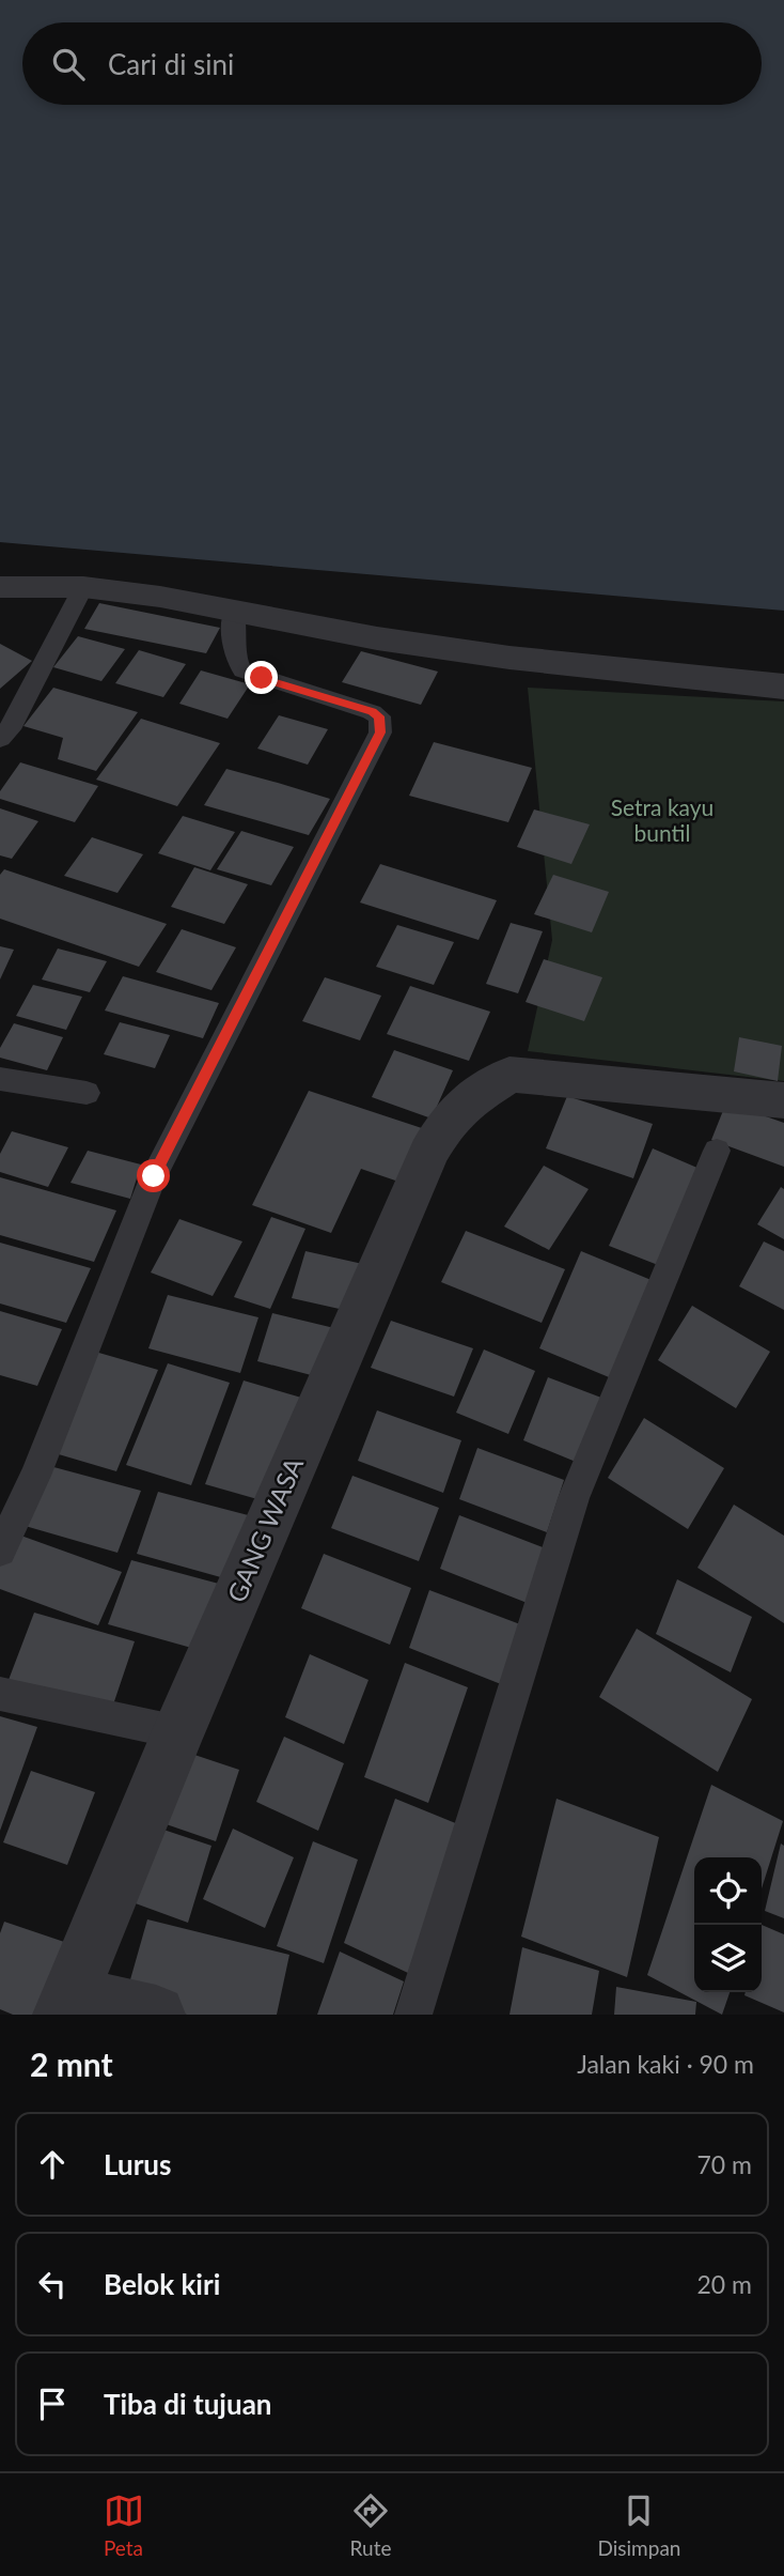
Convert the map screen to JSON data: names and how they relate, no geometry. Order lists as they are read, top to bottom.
{
  "streets": {
    "street": ["GANG WASA"]
  },
  "parks": ["Setra kayu buntil"],
  "page": {
    "search": "Cari di sini",
    "heading": ["2 mnt", "Jalan kaki · 90 m"],
    "list": [
      ["Lurus", "70 m"],
      ["Belok kiri", "20 m"],
      "Tiba di tujuan"
    ],
    "nav": ["Peta", "Rute", "Disimpan"]
  }
}
